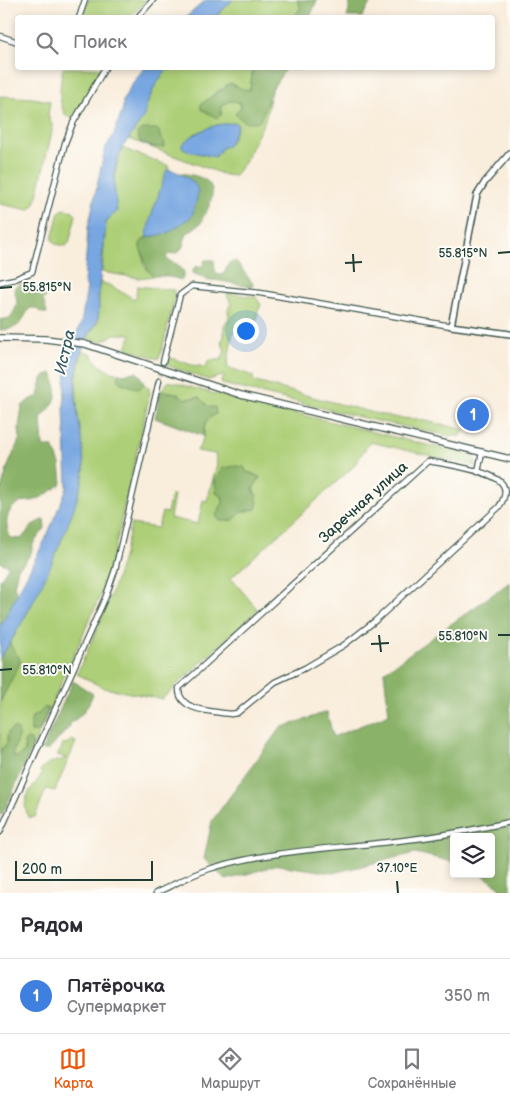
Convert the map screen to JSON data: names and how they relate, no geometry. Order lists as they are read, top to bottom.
{
  "streets": {
    "street": ["Заречная улица"]
  },
  "water": ["Истра"],
  "scale_bar": "200 m",
  "page": {
    "search": "Поиск",
    "pins": "1",
    "scale": "200 m",
    "heading": "Рядом",
    "list": [
      {
        "mark": "1",
        "name": "Пятёрочка",
        "note": "Супермаркет",
        "value": "350 m"
      }
    ],
    "nav": ["Карта", "Маршрут", "Сохранённые"]
  },
  "coordinates": ["55.815°N", "55.810°N", "37.10°E"]
}
